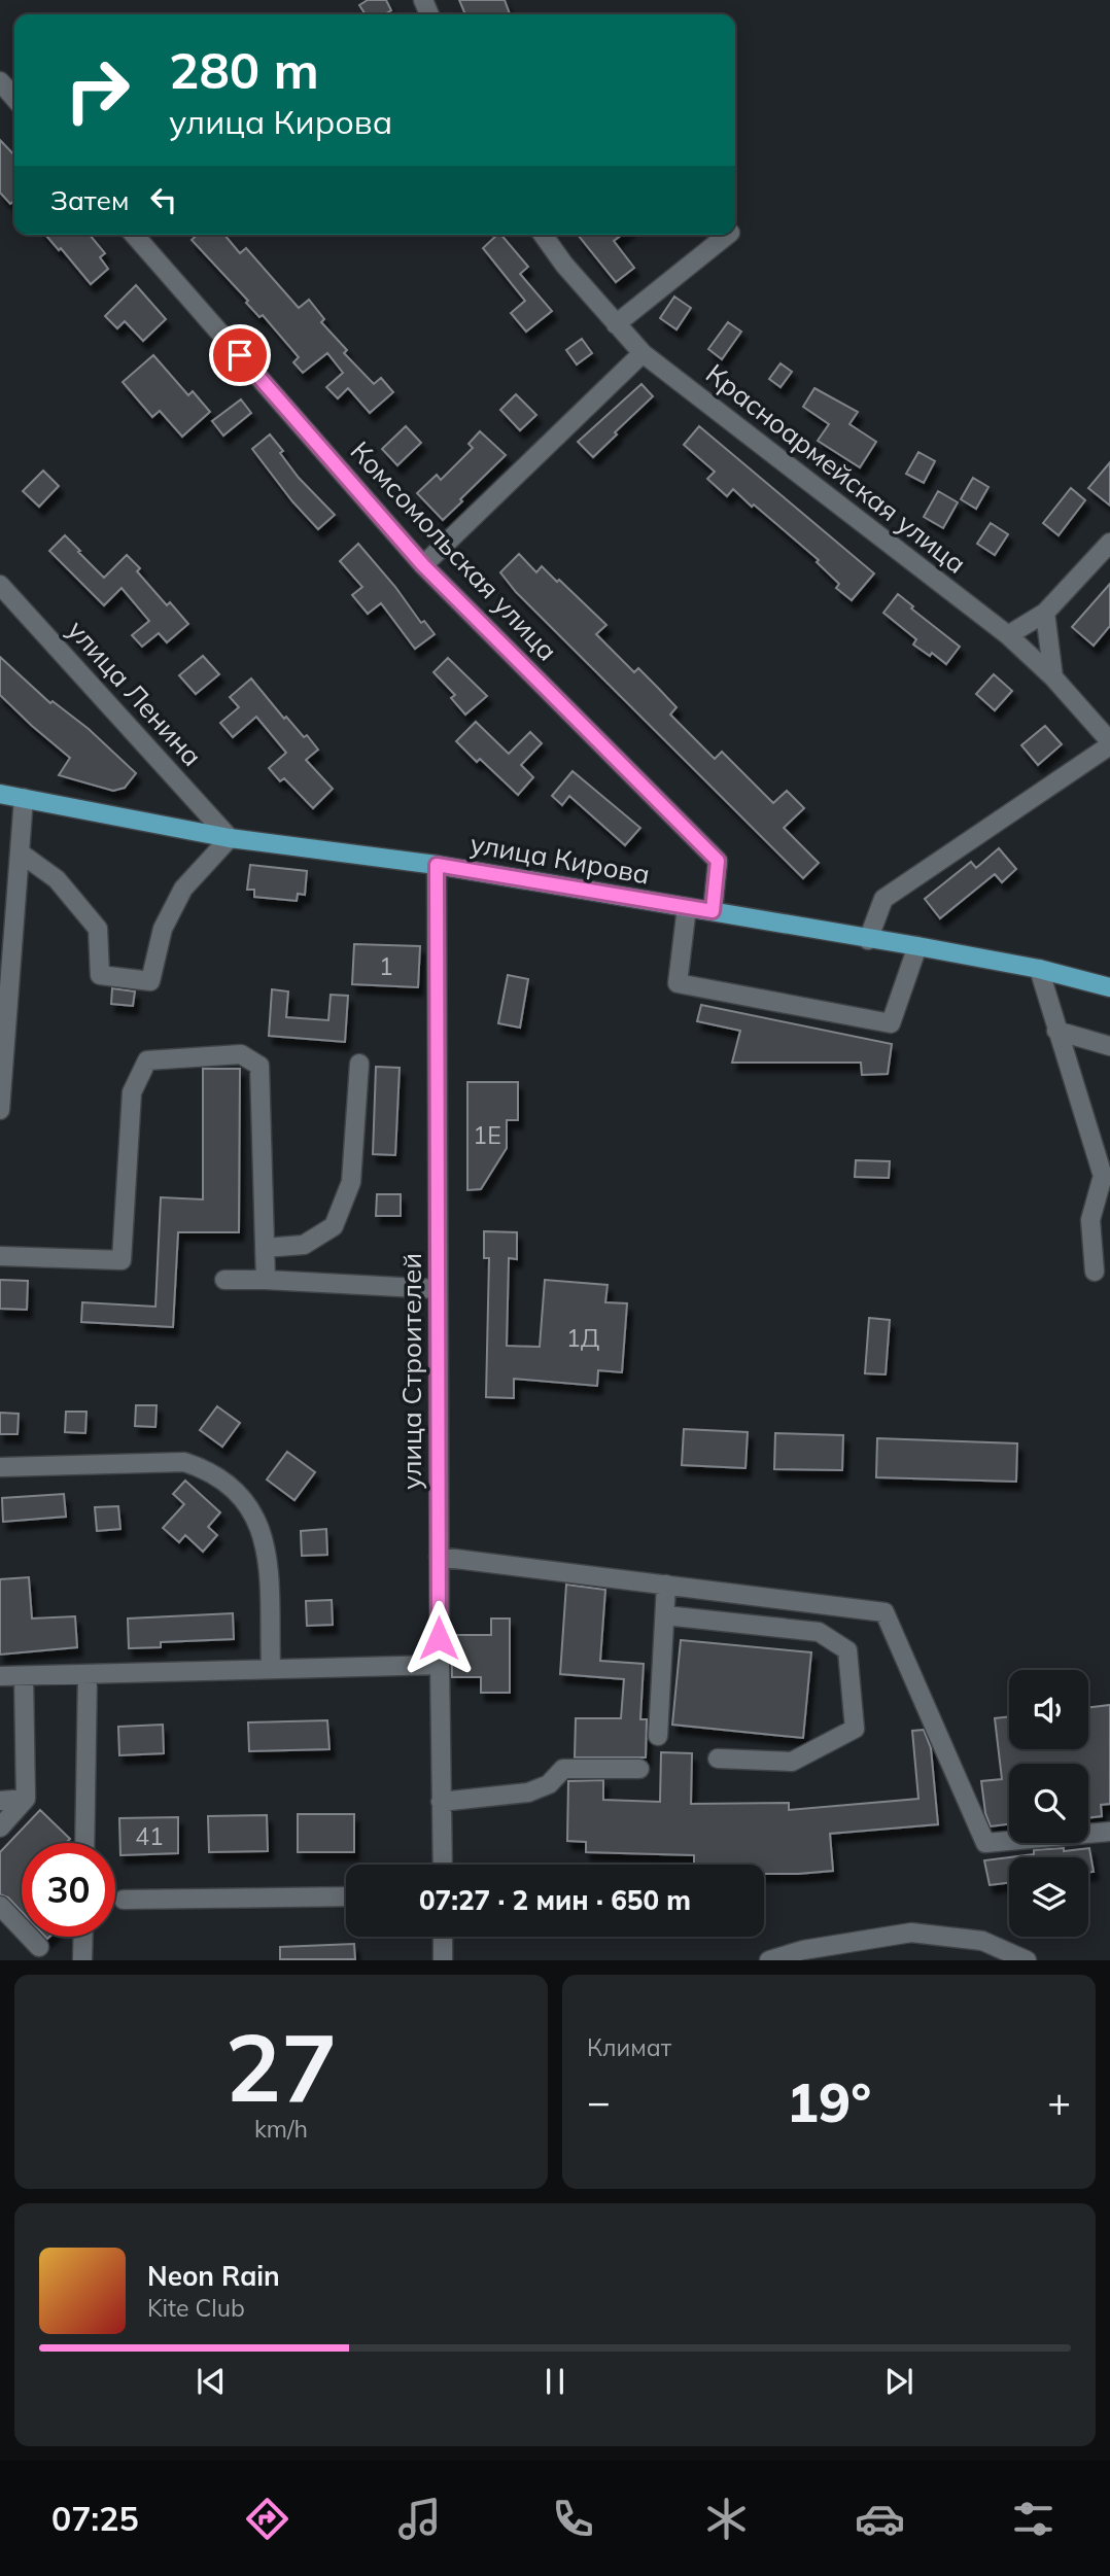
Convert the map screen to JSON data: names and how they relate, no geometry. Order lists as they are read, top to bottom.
{
  "streets": {
    "main road": ["улица Кирова"],
    "street": [
      "Красноармейская улица",
      "Комсомольская улица",
      "улица Ленина",
      "улица Строителей"
    ]
  },
  "crossings": [
    ["Комсомольская улица", "улица Кирова"],
    ["улица Ленина", "улица Кирова"],
    ["улица Кирова", "улица Строителей"]
  ],
  "house_numbers": [
    "1",
    "1Е",
    "1Д",
    "41"
  ],
  "page": {
    "turn": ["280 m", "улица Кирова"],
    "then": "Затем",
    "limit": "30",
    "trip": "07:27 · 2 мин · 650 m",
    "tile": [
      ["27", "km/h"],
      "Климат"
    ],
    "heat": ["−", "19°", "+"],
    "song": ["Neon Rain", "Kite Club"],
    "tabs": "07:25"
  }
}
